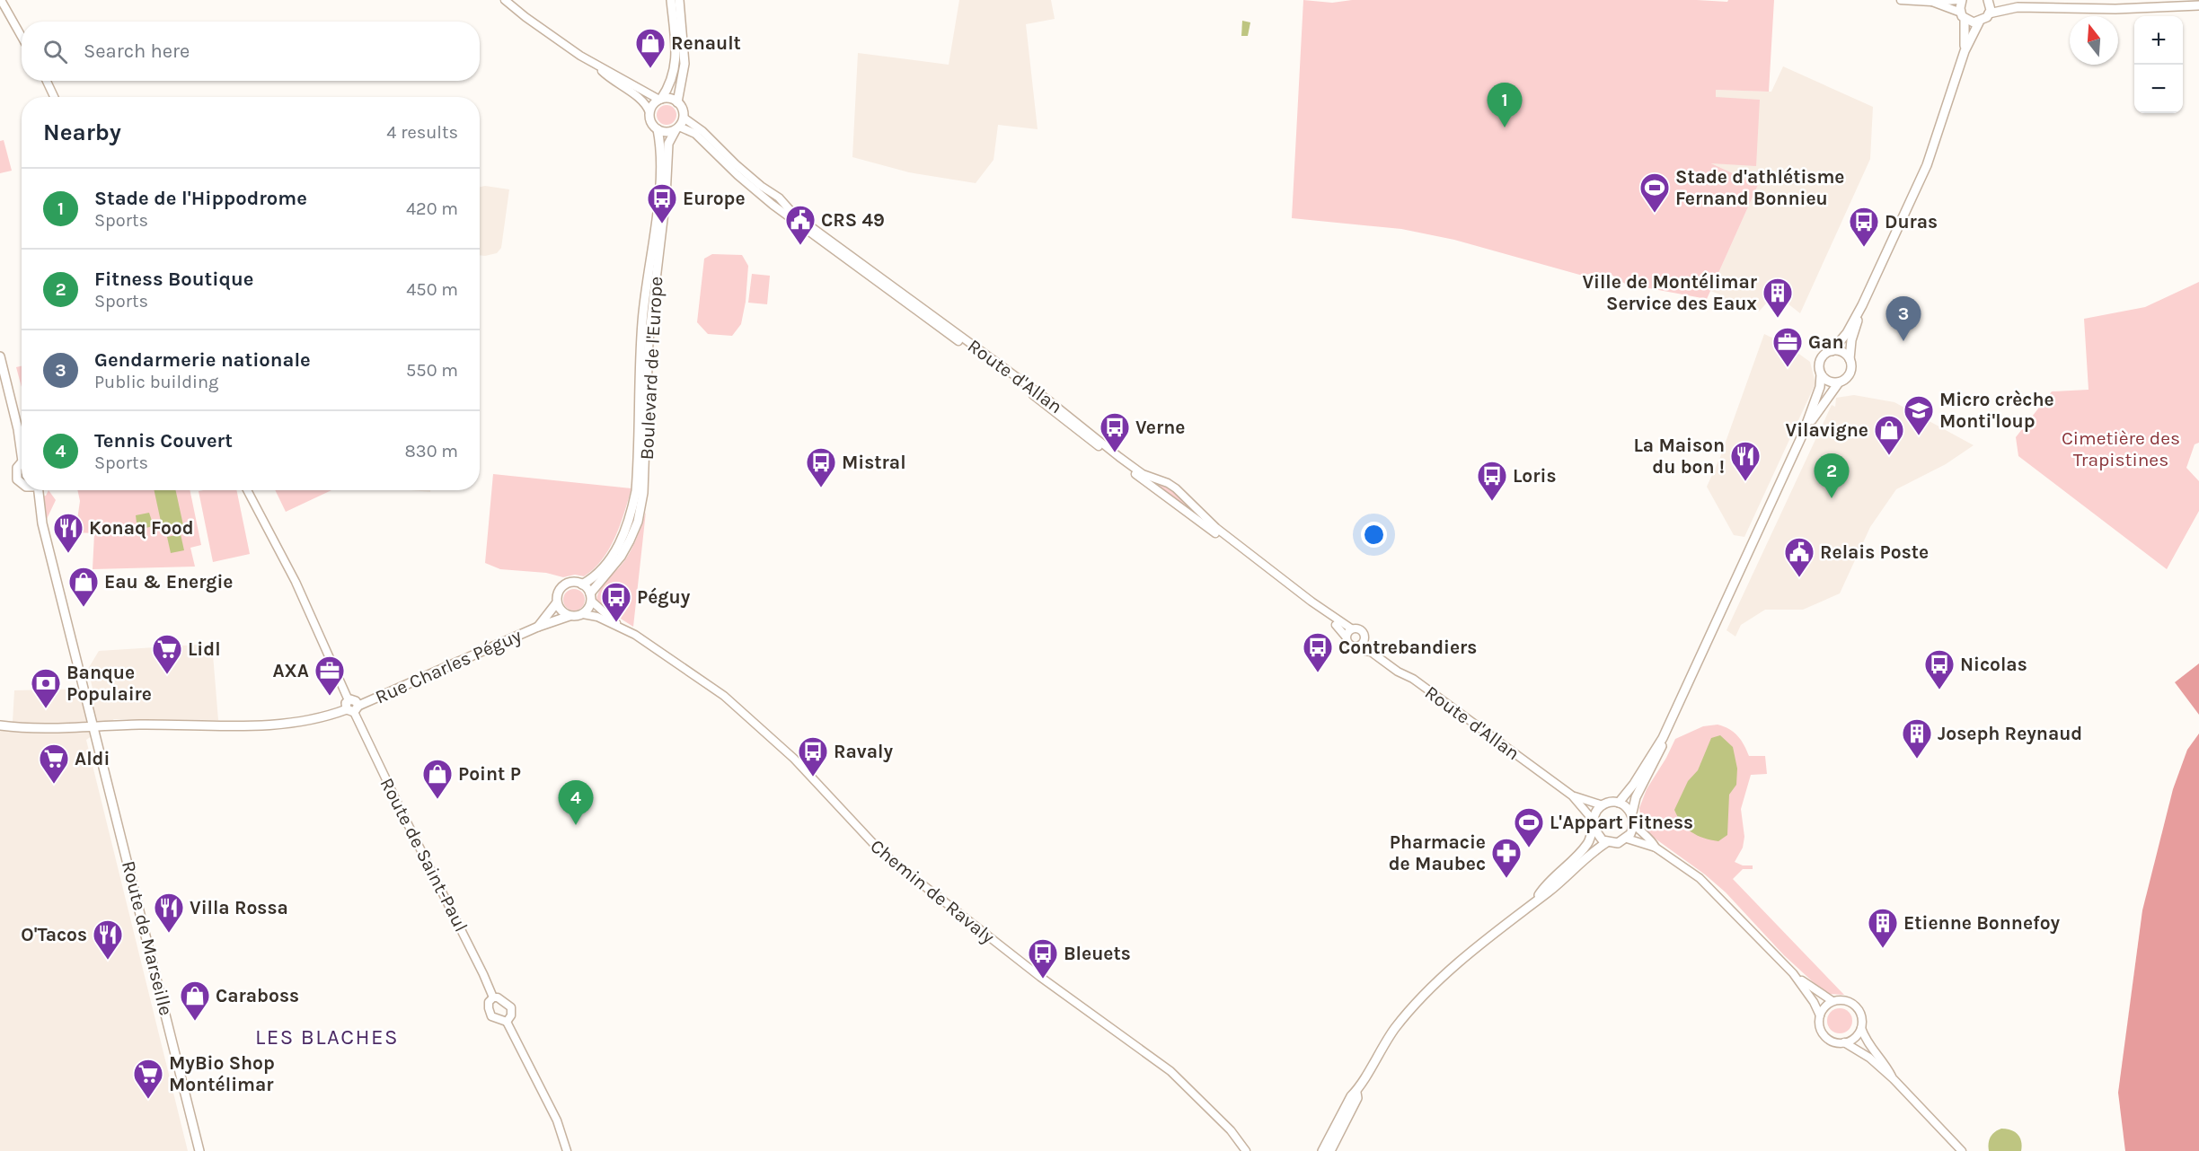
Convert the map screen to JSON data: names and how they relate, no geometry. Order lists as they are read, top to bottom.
{
  "streets": {
    "main road": ["Boulevard de l'Europe", "Rue Charles Péguy", "Route de Marseille"],
    "street": ["Route d'Allan", "Route de Saint-Paul", "Chemin de Ravaly"]
  },
  "crossings": [
    ["Boulevard de l'Europe", "Route d'Allan"],
    ["Boulevard de l'Europe", "Rue Charles Péguy"],
    ["Boulevard de l'Europe", "Chemin de Ravaly"],
    ["Rue Charles Péguy", "Route de Saint-Paul"],
    ["Rue Charles Péguy", "Chemin de Ravaly"],
    ["Rue Charles Péguy", "Route de Marseille"]
  ],
  "districts": ["LES BLACHES"],
  "parks": ["Cimetière des Trapistines"],
  "places": {
    "shop": [
      "Renault",
      "Vilavigne",
      "Eau & Energie",
      "Point P",
      "Caraboss"
    ],
    "sports": ["Stade d'athlétisme Fernand Bonnieu", "L'Appart Fitness"],
    "bus stop": [
      "Europe",
      "Duras",
      "Verne",
      "Mistral",
      "Loris",
      "Péguy",
      "Contrebandiers",
      "Nicolas",
      "Ravaly",
      "Bleuets"
    ],
    "public building": ["CRS 49", "Relais Poste"],
    "building": ["Ville de Montélimar Service des Eaux", "Joseph Reynaud", "Etienne Bonnefoy"],
    "office": ["Gan", "AXA"],
    "school or university": ["Micro crèche Monti'loup"],
    "restaurant": [
      "La Maison du bon !",
      "Konaq Food",
      "Villa Rossa",
      "O'Tacos"
    ],
    "supermarket": ["Lidl", "Aldi", "MyBio Shop Montélimar"],
    "bank": ["Banque Populaire"],
    "pharmacy": ["Pharmacie de Maubec"]
  },
  "north": "top",
  "page": {
    "map_buttons": ["+", "−"],
    "search": "Search here",
    "pins": [
      "1",
      "3",
      "2",
      "4"
    ],
    "heading": ["Nearby", "4 results"],
    "list": [
      {
        "mark": "1",
        "name": "Stade de l'Hippodrome",
        "note": "Sports",
        "value": "420 m"
      },
      {
        "mark": "2",
        "name": "Fitness Boutique",
        "note": "Sports",
        "value": "450 m"
      },
      {
        "mark": "3",
        "name": "Gendarmerie nationale",
        "note": "Public building",
        "value": "550 m"
      },
      {
        "mark": "4",
        "name": "Tennis Couvert",
        "note": "Sports",
        "value": "830 m"
      }
    ]
  }
}
